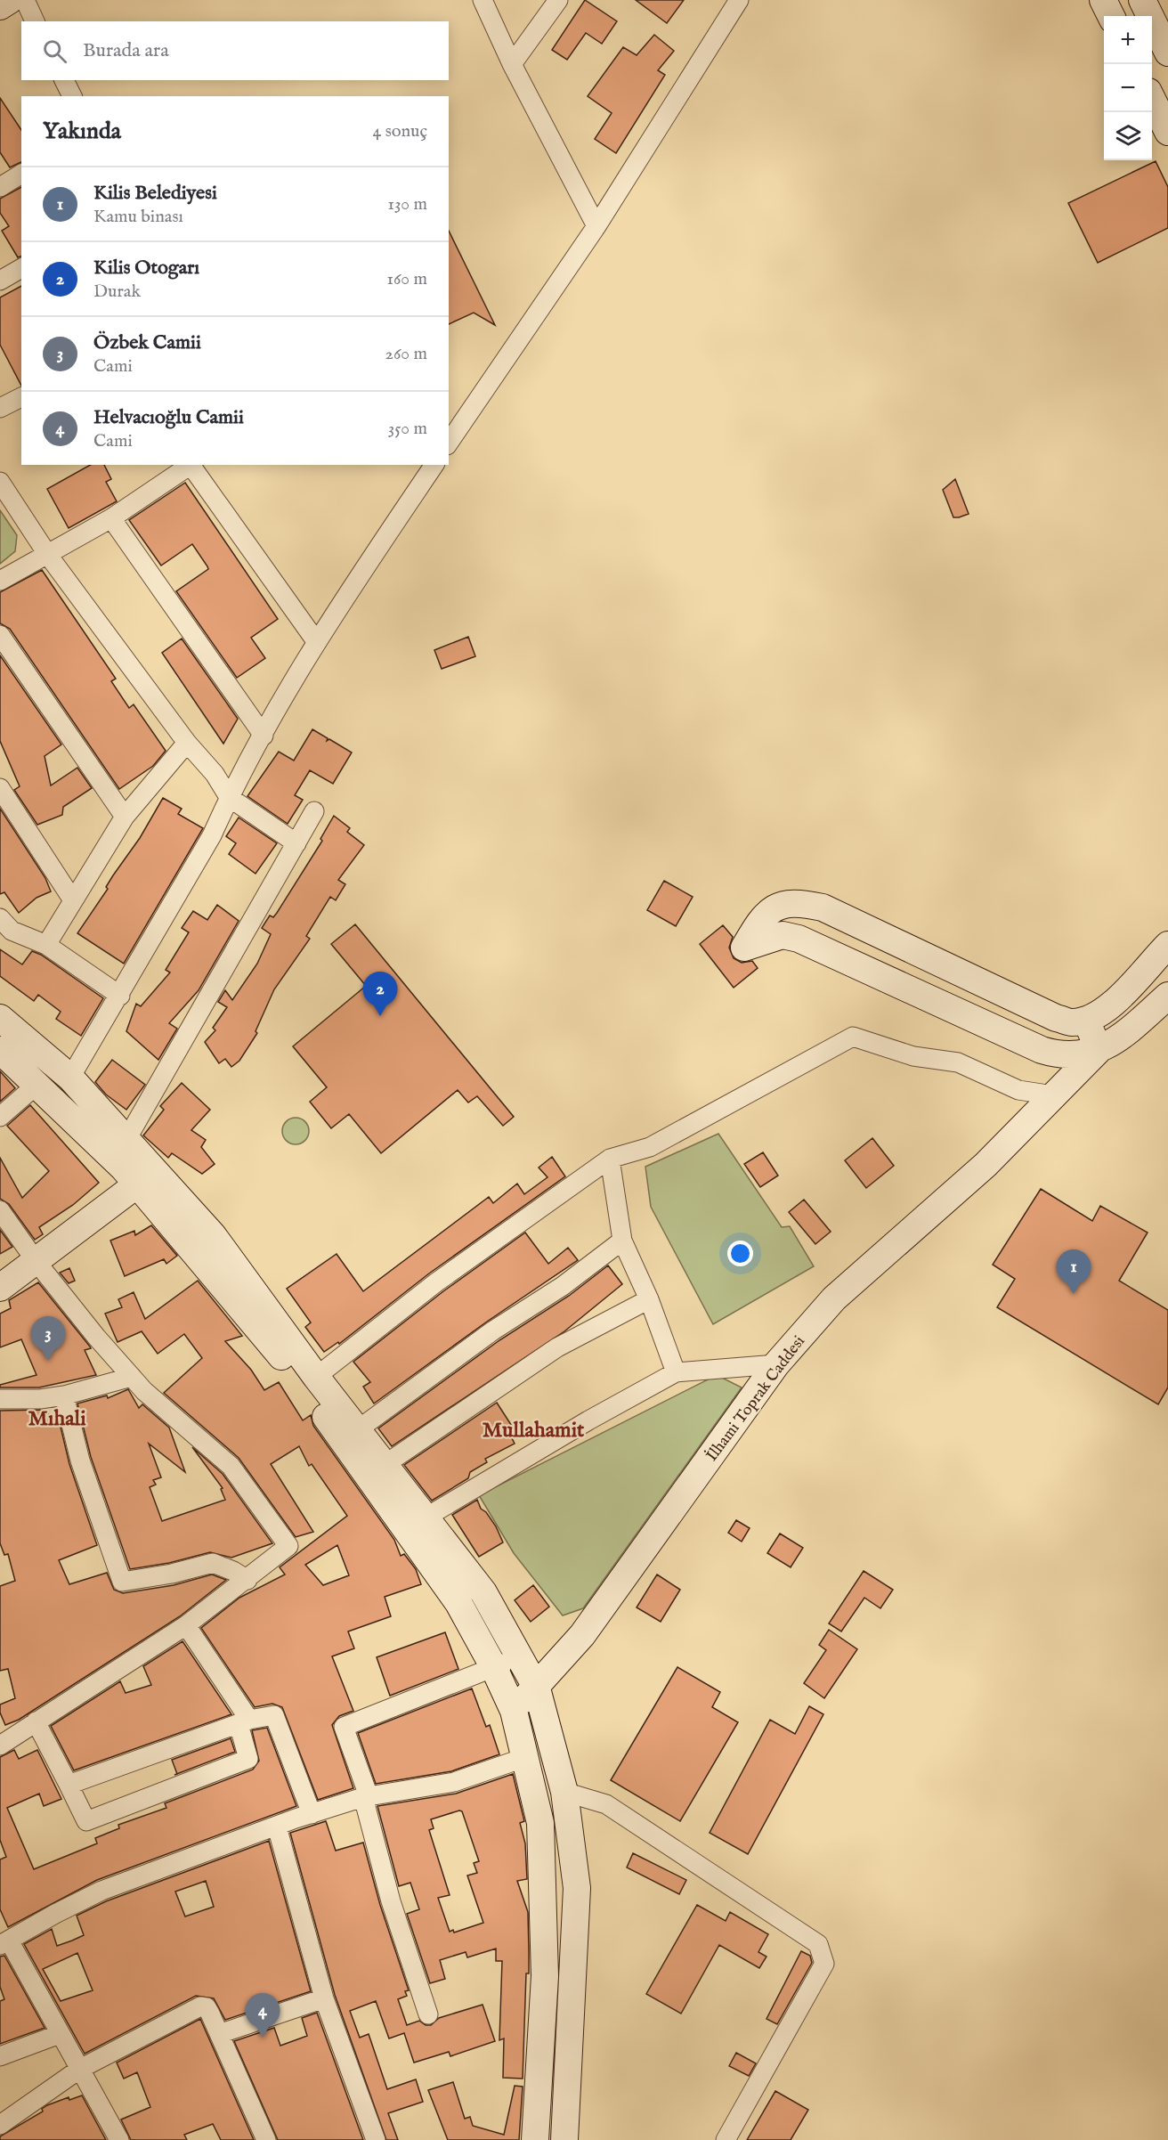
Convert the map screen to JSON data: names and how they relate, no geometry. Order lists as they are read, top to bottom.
{
  "streets": {
    "main road": ["İlhami Toprak Caddesi"]
  },
  "districts": ["Mıhali", "Mullahamit"],
  "page": {
    "map_buttons": ["+", "−"],
    "search": "Burada ara",
    "heading": ["Yakında", "4 sonuç"],
    "list": [
      {
        "mark": "1",
        "name": "Kilis Belediyesi",
        "note": "Kamu binası",
        "value": "130 m"
      },
      {
        "mark": "2",
        "name": "Kilis Otogarı",
        "note": "Durak",
        "value": "160 m"
      },
      {
        "mark": "3",
        "name": "Özbek Camii",
        "note": "Cami",
        "value": "260 m"
      },
      {
        "mark": "4",
        "name": "Helvacıoğlu Camii",
        "note": "Cami",
        "value": "350 m"
      }
    ],
    "pins": [
      "2",
      "1",
      "3",
      "4"
    ]
  }
}
